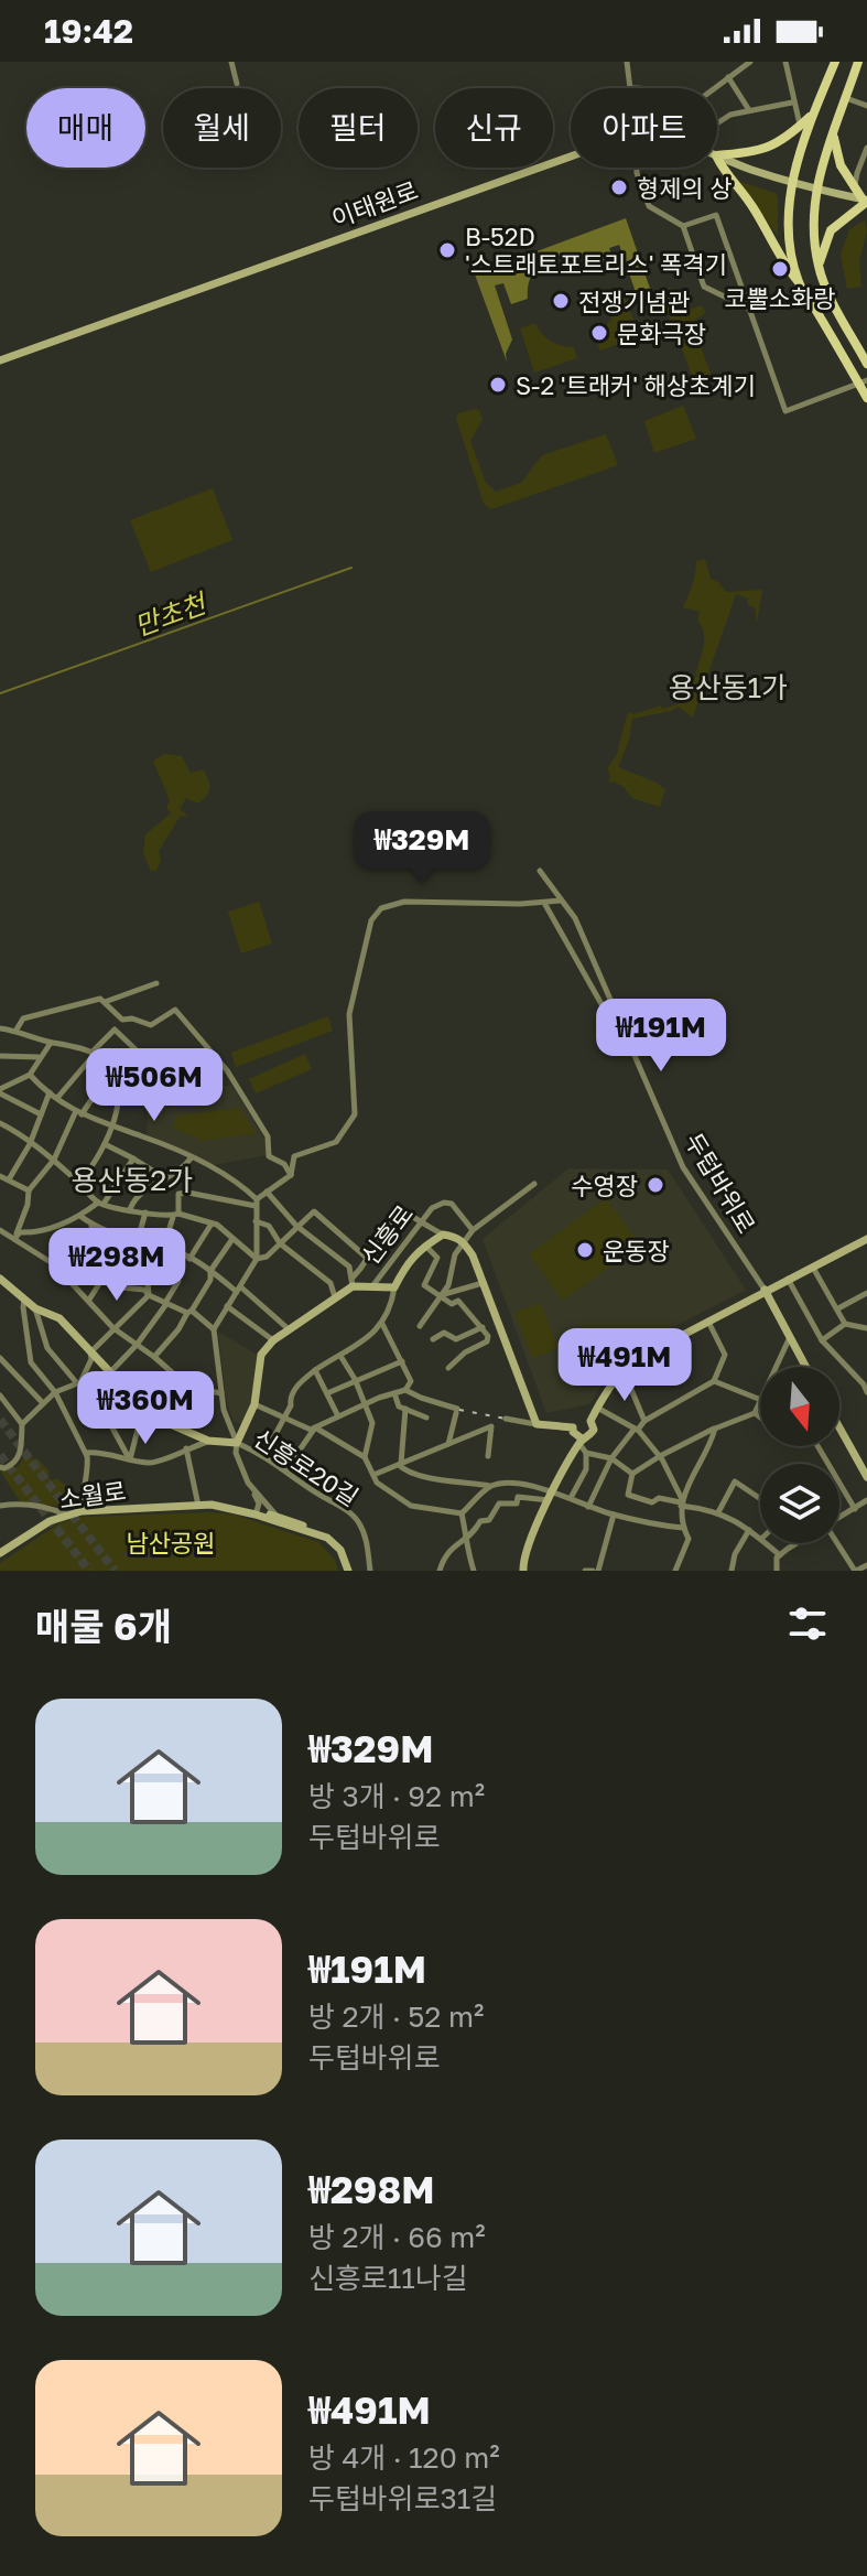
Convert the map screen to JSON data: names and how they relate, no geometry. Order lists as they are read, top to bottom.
{
  "streets": {
    "main road": ["이태원로", "신흥로", "소월로"],
    "street": ["두텁바위로", "신흥로20길"]
  },
  "districts": ["용산동1가", "용산동2가"],
  "water": ["만초천"],
  "parks": ["남산공원"],
  "places": [
    "형제의 상",
    "B-52D '스트래토포트리스' 폭격기",
    "코뿔소화랑",
    "전쟁기념관",
    "문화극장",
    "S-2 '트래커' 해상초계기",
    "수영장",
    "운동장"
  ],
  "north": "bottom",
  "page": {
    "status": "19:42",
    "chip": [
      "매매",
      "월세",
      "필터",
      "신규",
      "아파트"
    ],
    "price": [
      "₩329M",
      "₩191M",
      "₩506M",
      "₩298M",
      "₩491M",
      "₩360M"
    ],
    "heading": "매물 6개",
    "list": [
      {
        "name": "₩329M",
        "note": "방 3개 · 92 m² · 두텁바위로"
      },
      {
        "name": "₩191M",
        "note": "방 2개 · 52 m² · 두텁바위로"
      },
      {
        "name": "₩298M",
        "note": "방 2개 · 66 m² · 신흥로11나길"
      },
      {
        "name": "₩491M",
        "note": "방 4개 · 120 m² · 두텁바위로31길"
      }
    ]
  }
}
